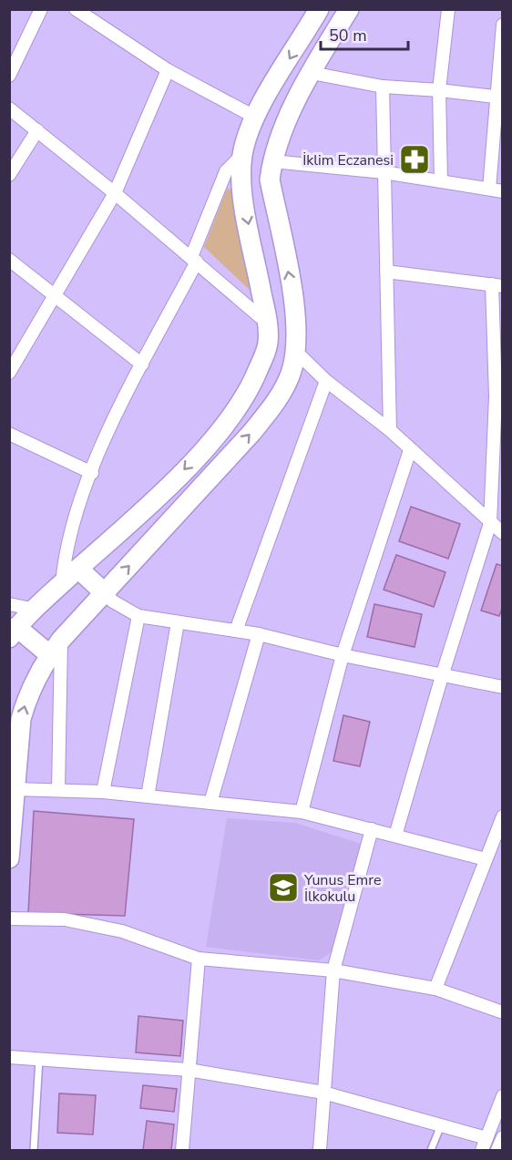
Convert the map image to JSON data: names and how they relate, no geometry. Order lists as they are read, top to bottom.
{
  "places": {
    "pharmacy": ["İklim Eczanesi"],
    "school or university": ["Yunus Emre İlkokulu"]
  },
  "scale_bar": "50 m"
}
